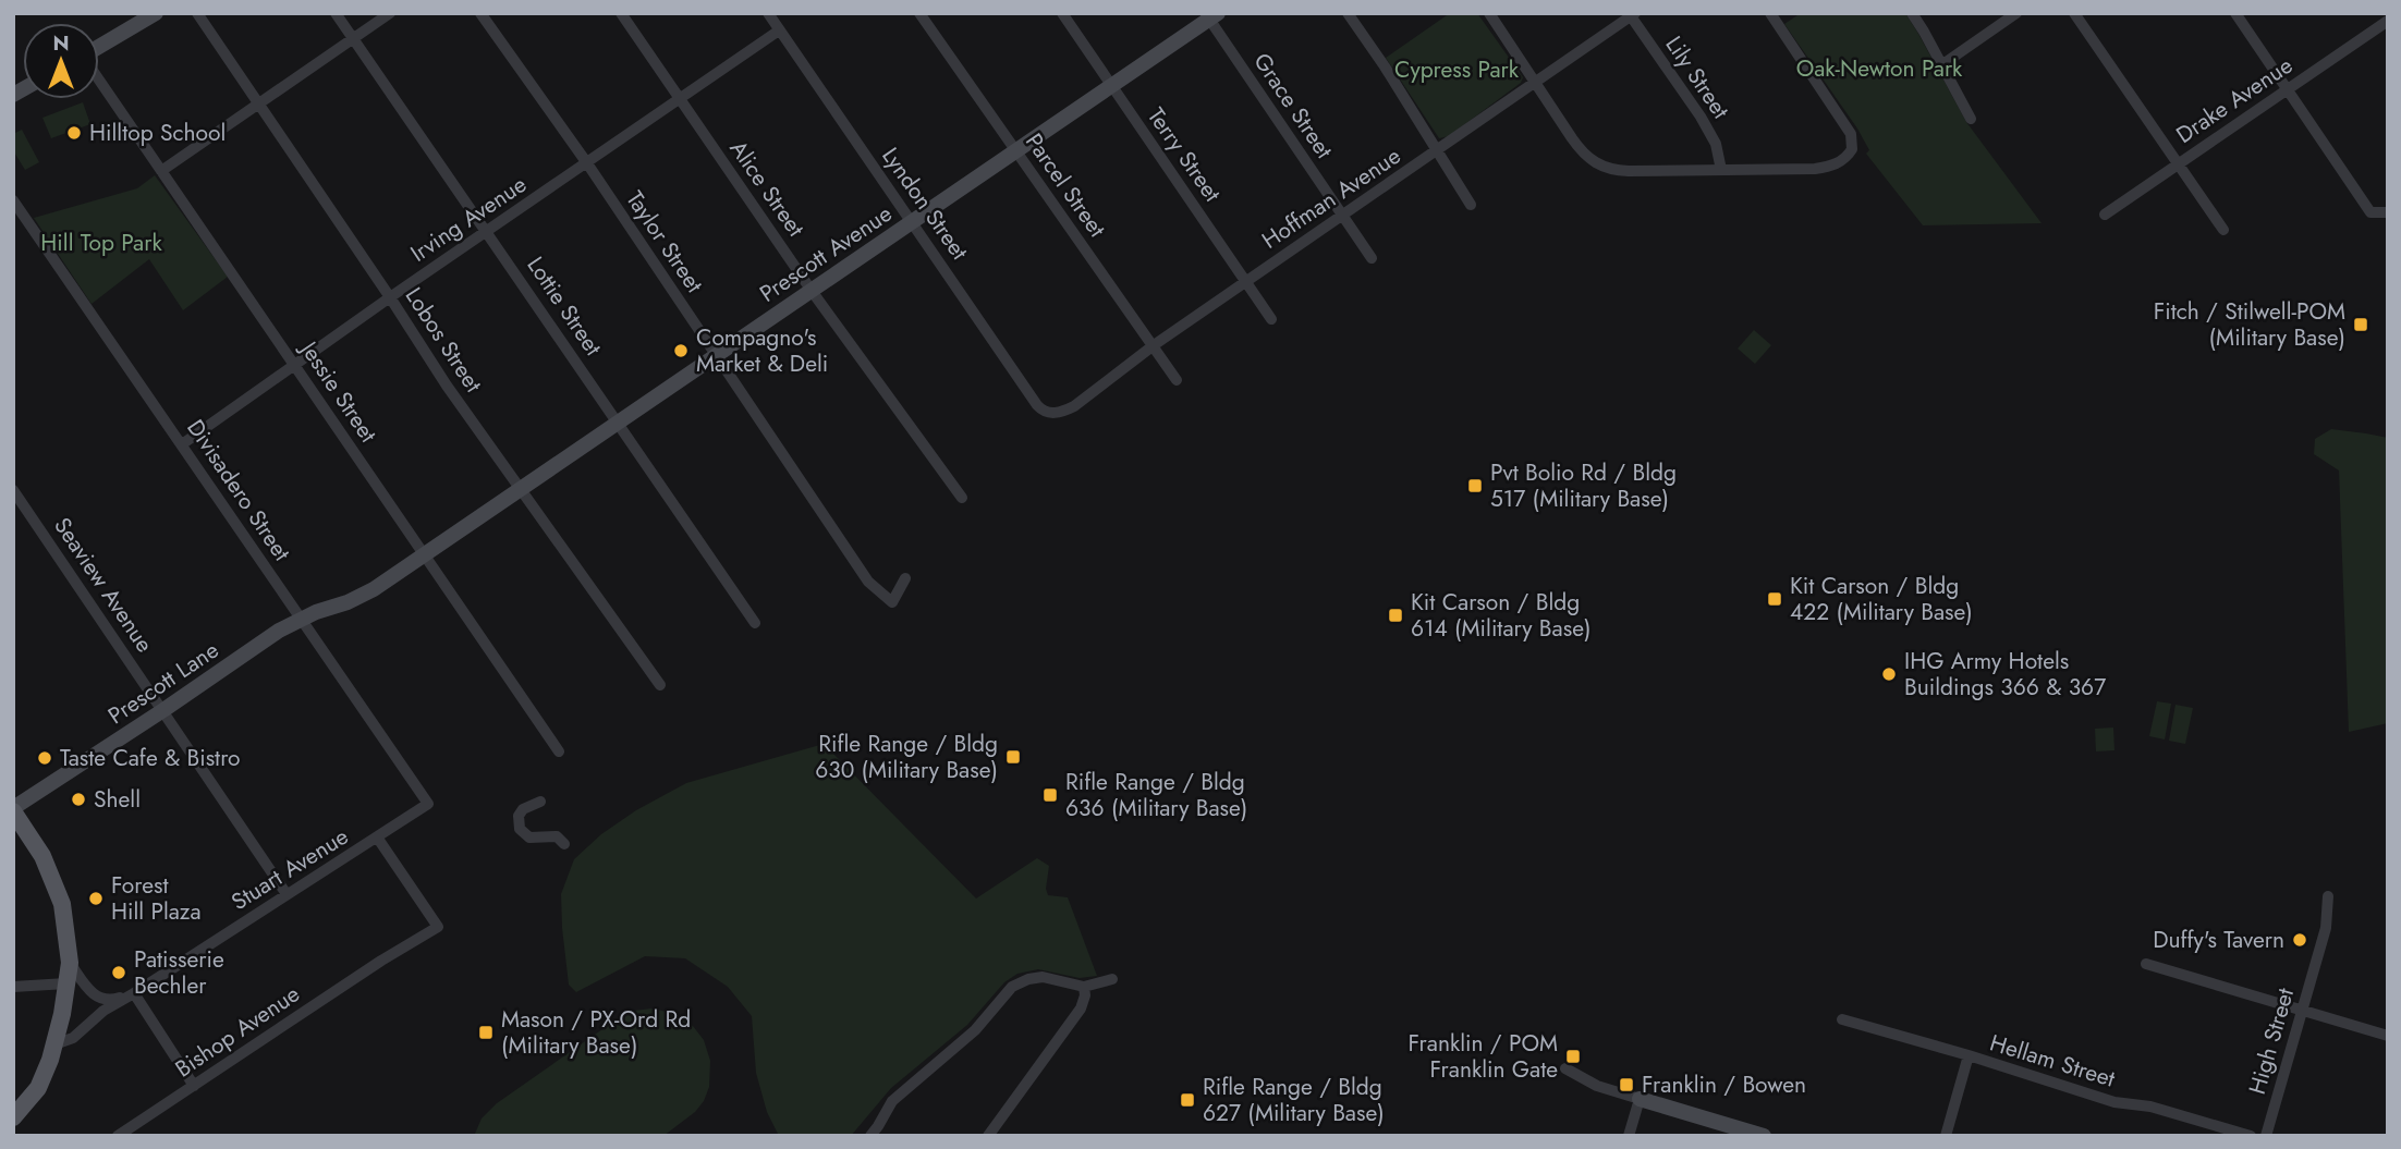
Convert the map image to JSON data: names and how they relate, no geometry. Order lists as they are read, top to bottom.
{
  "streets": {
    "street": [
      "Lily Street",
      "Drake Avenue",
      "Grace Street",
      "Terry Street",
      "Parcel Street",
      "Alice Street",
      "Hoffman Avenue",
      "Lyndon Street",
      "Irving Avenue",
      "Taylor Street",
      "Prescott Avenue",
      "Lottie Street",
      "Lobos Street",
      "Jessie Street",
      "Divisadero Street",
      "Seaview Avenue",
      "Prescott Lane",
      "Stuart Avenue",
      "Bishop Avenue",
      "High Street",
      "Hellam Street"
    ]
  },
  "crossings": [
    ["Lily Street", "Hoffman Avenue"],
    ["Grace Street", "Hoffman Avenue"],
    ["Grace Street", "Prescott Avenue"],
    ["Terry Street", "Hoffman Avenue"],
    ["Terry Street", "Prescott Avenue"],
    ["Parcel Street", "Hoffman Avenue"],
    ["Parcel Street", "Prescott Avenue"],
    ["Alice Street", "Irving Avenue"],
    ["Alice Street", "Prescott Avenue"],
    ["Hoffman Avenue", "Lyndon Street"],
    ["Lyndon Street", "Irving Avenue"],
    ["Lyndon Street", "Prescott Avenue"],
    ["Irving Avenue", "Taylor Street"],
    ["Irving Avenue", "Lottie Street"],
    ["Irving Avenue", "Lobos Street"],
    ["Irving Avenue", "Jessie Street"],
    ["Irving Avenue", "Divisadero Street"],
    ["Taylor Street", "Prescott Avenue"],
    ["Prescott Avenue", "Lottie Street"],
    ["Prescott Avenue", "Lobos Street"],
    ["Prescott Avenue", "Jessie Street"],
    ["Prescott Avenue", "Divisadero Street"],
    ["Prescott Avenue", "Prescott Lane"],
    ["Divisadero Street", "Prescott Lane"],
    ["Divisadero Street", "Stuart Avenue"],
    ["Seaview Avenue", "Prescott Lane"],
    ["Seaview Avenue", "Stuart Avenue"],
    ["Stuart Avenue", "Bishop Avenue"]
  ],
  "parks": ["Oak-Newton Park", "Cypress Park", "Hill Top Park"],
  "places": {
    "other": [
      "Hilltop School",
      "Compagno's Market & Deli",
      "IHG Army Hotels Buildings 366 & 367",
      "Taste Cafe & Bistro",
      "Shell",
      "Forest Hill Plaza",
      "Duffy's Tavern",
      "Patisserie Bechler"
    ],
    "transit": [
      "Fitch / Stilwell-POM (Military Base)",
      "Pvt Bolio Rd / Bldg 517 (Military Base)",
      "Kit Carson / Bldg 422 (Military Base)",
      "Kit Carson / Bldg 614 (Military Base)",
      "Rifle Range / Bldg 630 (Military Base)",
      "Rifle Range / Bldg 636 (Military Base)",
      "Mason / PX-Ord Rd (Military Base)",
      "Franklin / POM Franklin Gate",
      "Franklin / Bowen",
      "Rifle Range / Bldg 627 (Military Base)"
    ]
  },
  "north": "top"
}
